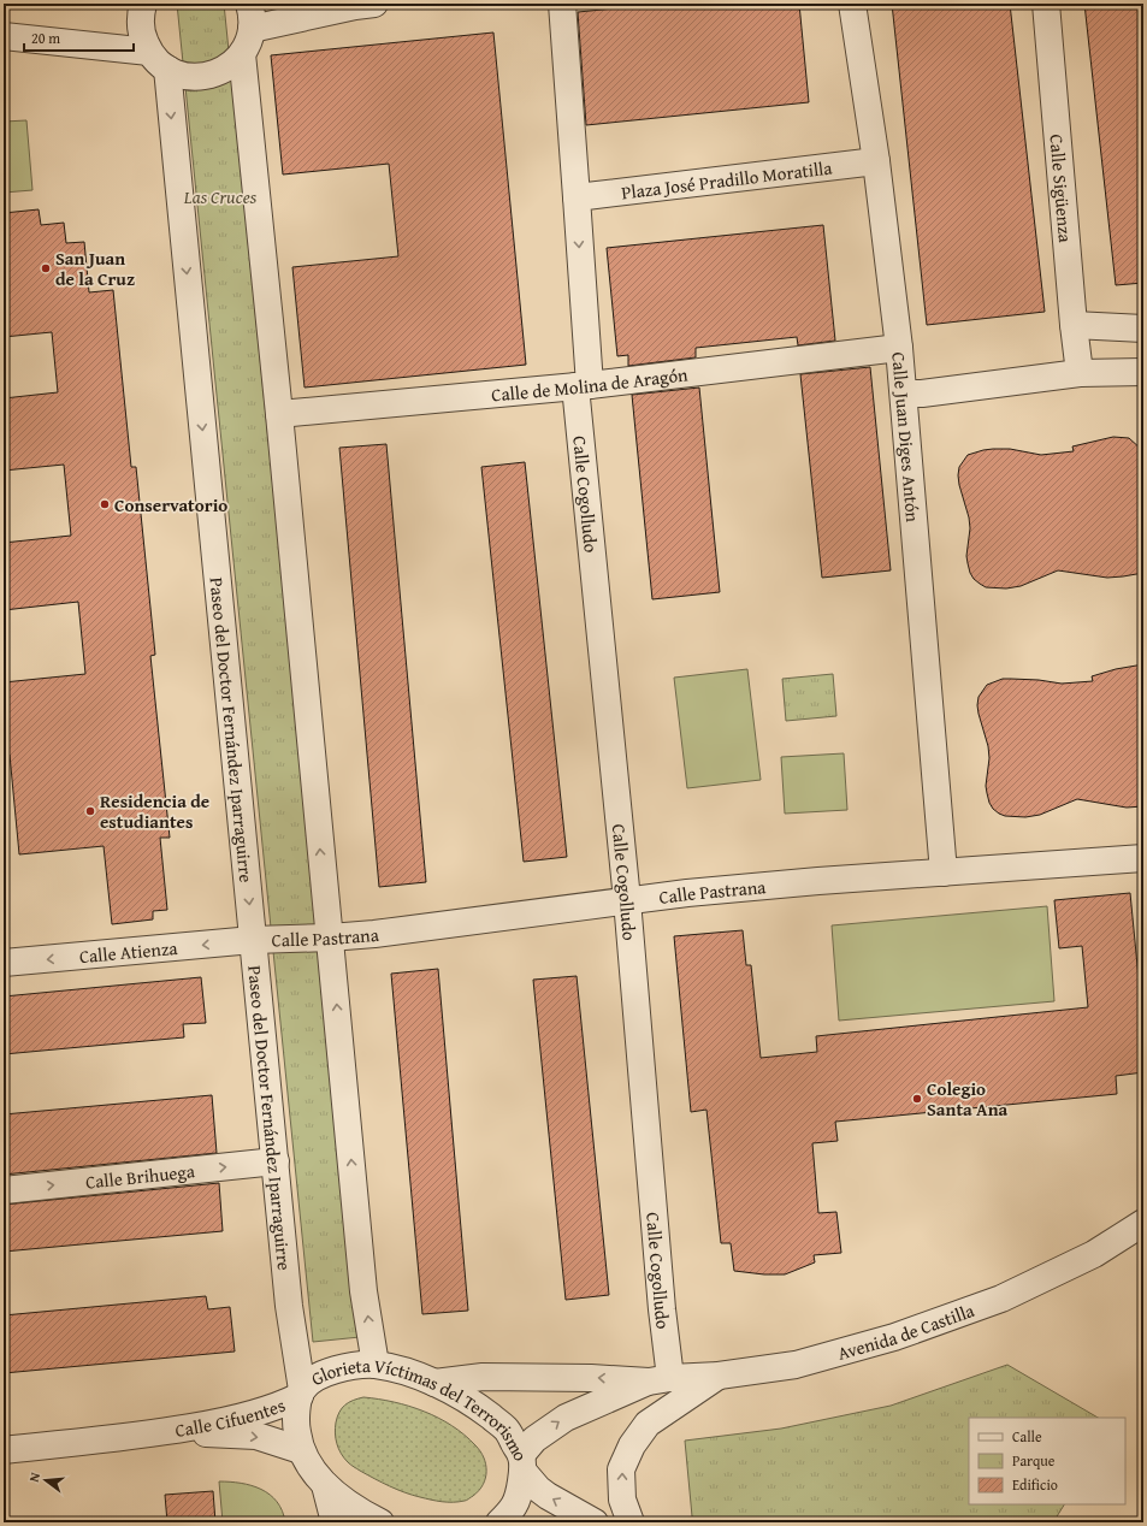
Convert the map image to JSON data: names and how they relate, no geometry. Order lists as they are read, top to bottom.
{
  "streets": {
    "street": [
      "Plaza José Pradillo Moratilla",
      "Calle Sigüenza",
      "Calle de Molina de Aragón",
      "Calle Juan Diges Antón",
      "Calle Cogolludo",
      "Paseo del Doctor Fernández Iparraguirre",
      "Calle Pastrana",
      "Calle Atienza",
      "Calle Brihuega",
      "Avenida de Castilla",
      "Calle Cifuentes",
      "Glorieta Víctimas del Terrorismo"
    ]
  },
  "crossings": [
    ["Plaza José Pradillo Moratilla", "Calle Juan Diges Antón"],
    ["Calle de Molina de Aragón", "Calle Juan Diges Antón"],
    ["Calle de Molina de Aragón", "Calle Cogolludo"],
    ["Calle Juan Diges Antón", "Calle Pastrana"],
    ["Calle Cogolludo", "Calle Pastrana"],
    ["Calle Cogolludo", "Avenida de Castilla"],
    ["Paseo del Doctor Fernández Iparraguirre", "Calle Pastrana"],
    ["Paseo del Doctor Fernández Iparraguirre", "Calle Atienza"],
    ["Paseo del Doctor Fernández Iparraguirre", "Calle Brihuega"],
    ["Paseo del Doctor Fernández Iparraguirre", "Calle Cifuentes"],
    ["Paseo del Doctor Fernández Iparraguirre", "Glorieta Víctimas del Terrorismo"],
    ["Calle Pastrana", "Calle Atienza"],
    ["Avenida de Castilla", "Glorieta Víctimas del Terrorismo"],
    ["Calle Cifuentes", "Glorieta Víctimas del Terrorismo"]
  ],
  "one_way": ["Calle Atienza", "Calle Brihuega"],
  "parks": ["Las Cruces"],
  "places": [
    "San Juan de la Cruz",
    "Conservatorio",
    "Residencia de estudiantes",
    "Colegio Santa Ana"
  ],
  "legend": ["Calle", "Parque", "Edificio"],
  "scale_bar": "20 m",
  "north": "left"
}
